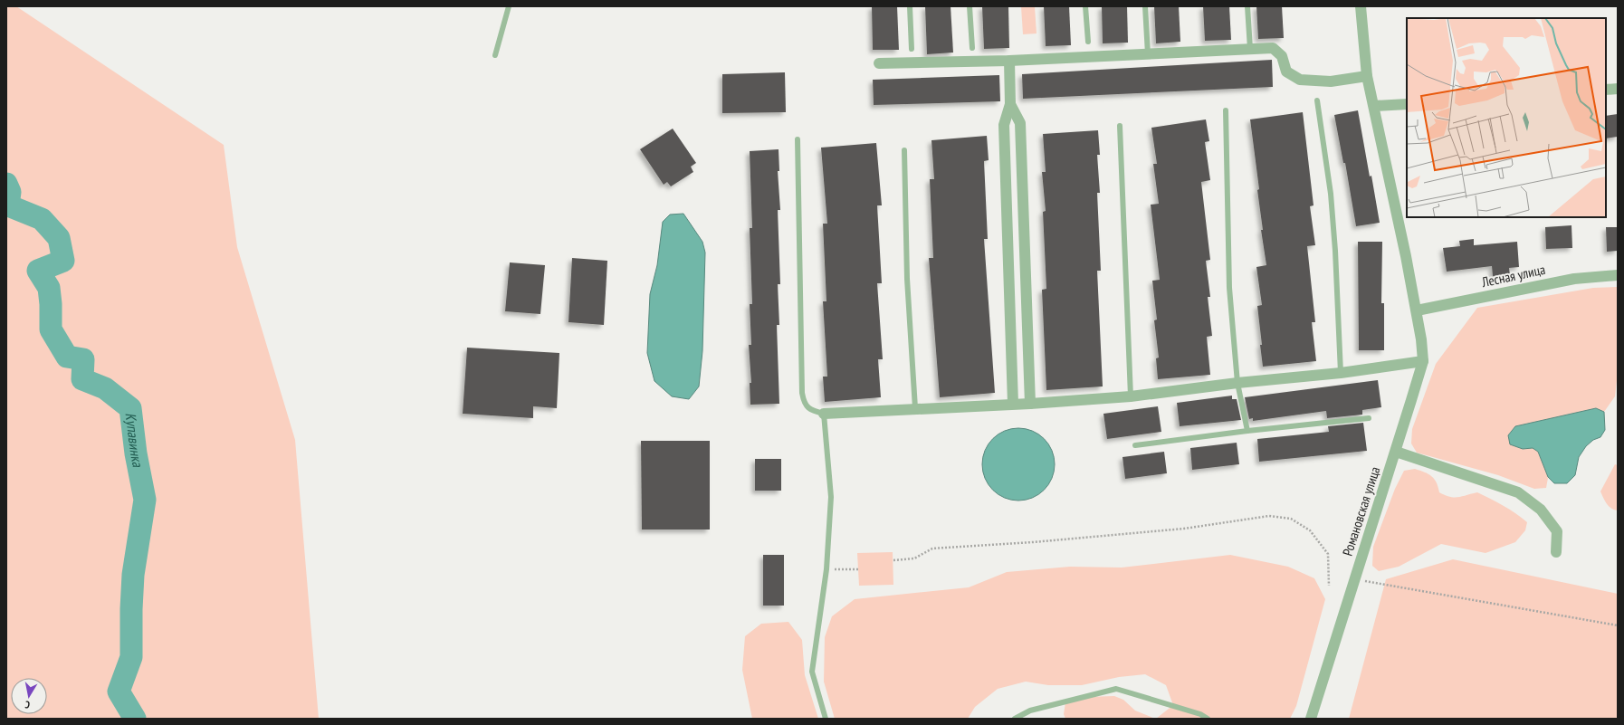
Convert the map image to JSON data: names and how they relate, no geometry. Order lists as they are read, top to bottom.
{
  "streets": {
    "street": ["Лесная улица", "Романовская улица"]
  },
  "crossings": [
    ["Лесная улица", "Романовская улица"]
  ],
  "water": ["Купавинка"],
  "north": "bottom"
}
